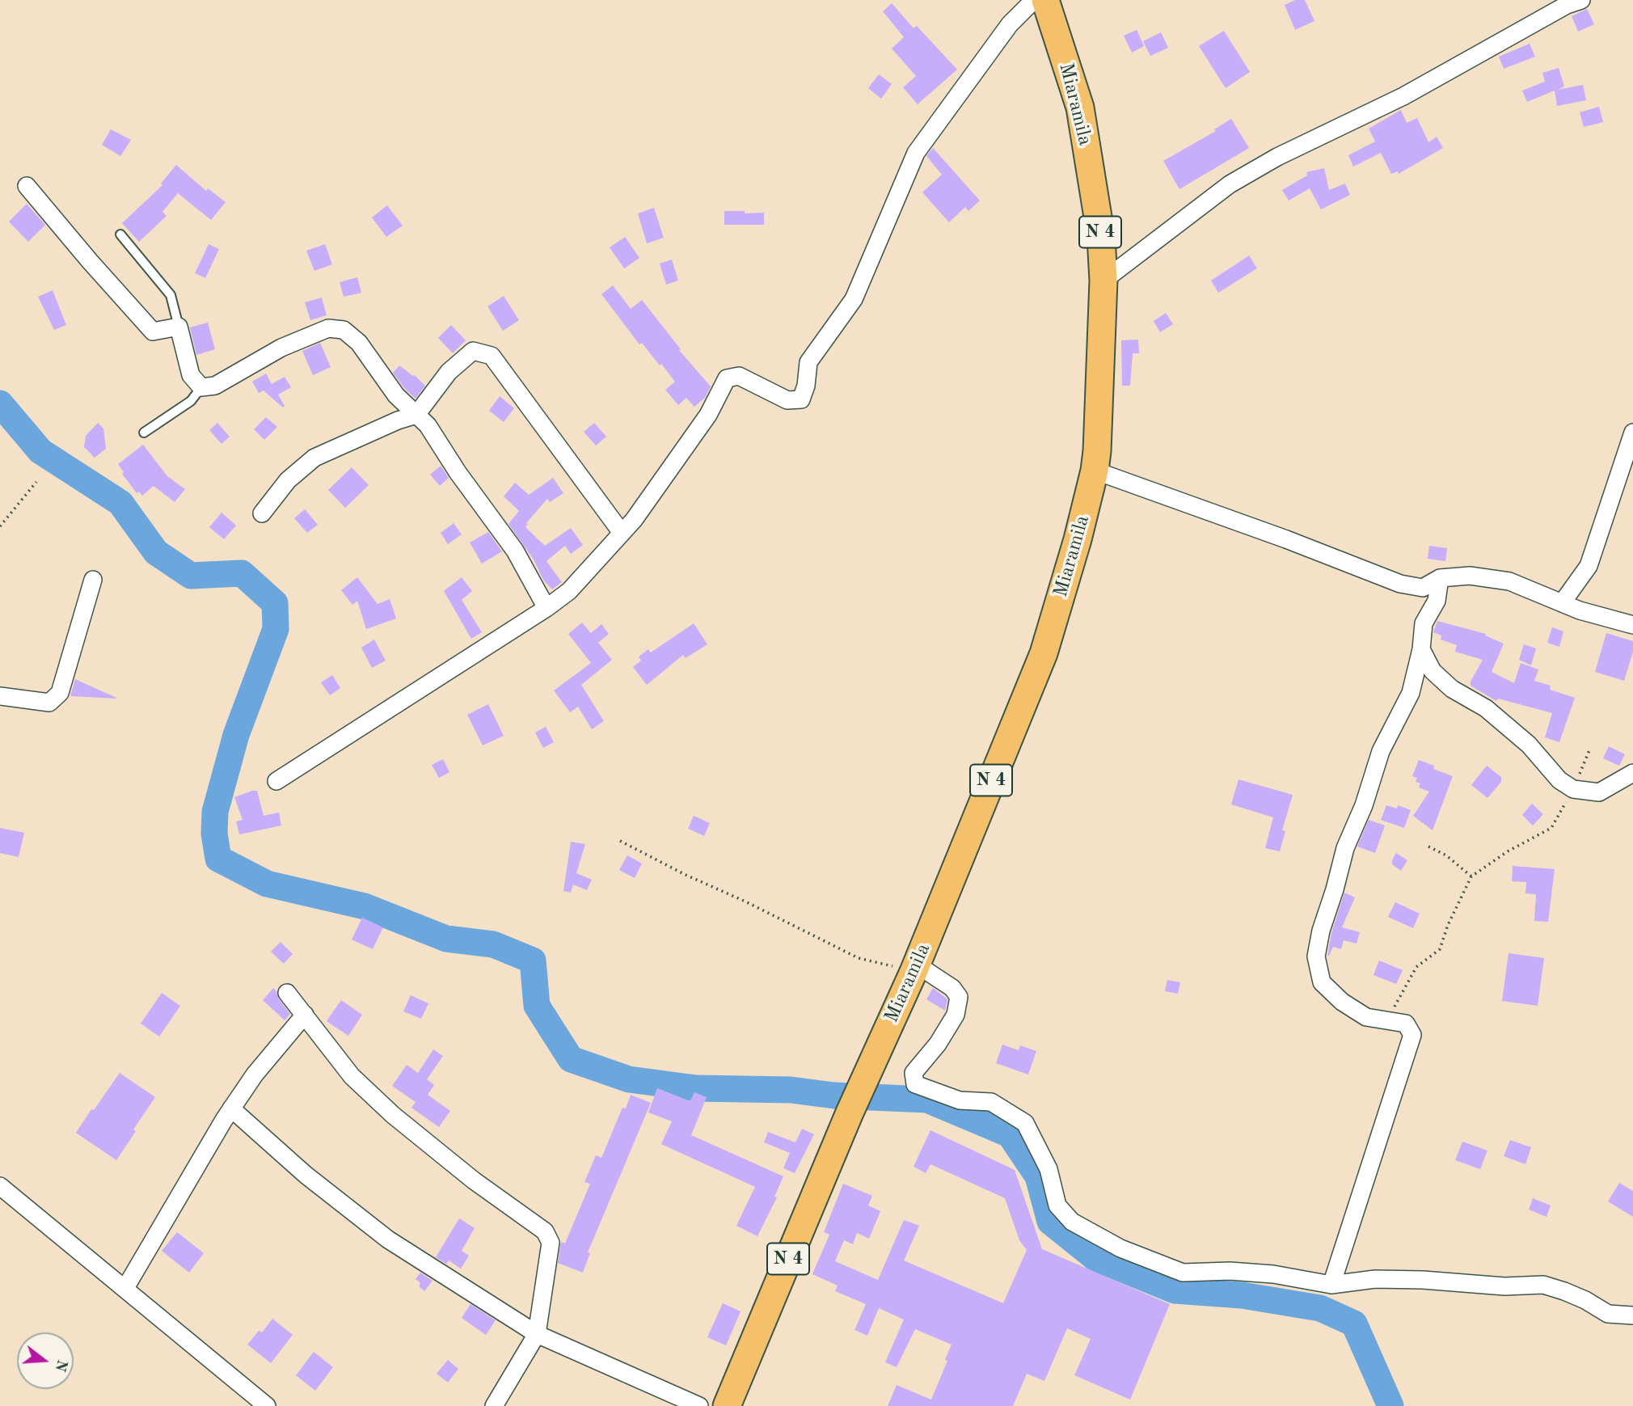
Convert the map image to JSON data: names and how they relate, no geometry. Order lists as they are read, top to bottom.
{
  "streets": {
    "main road": ["Miaramila", "N 4"]
  },
  "north": "right"
}
